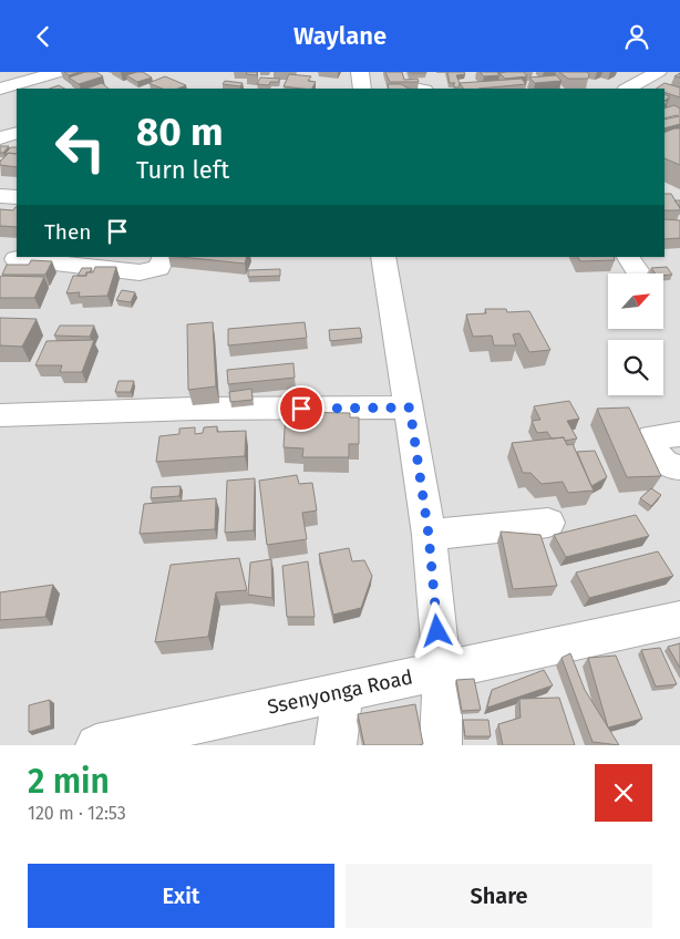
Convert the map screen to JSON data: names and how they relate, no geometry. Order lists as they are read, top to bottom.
{
  "streets": {
    "street": ["Ssenyonga Road"]
  },
  "north": "top right",
  "page": {
    "header": "Waylane",
    "turn": ["80 m", "Turn left"],
    "then": "Then",
    "heading": ["2 min", "120 m · 12:53"],
    "buttons": ["Exit", "Share"]
  }
}
